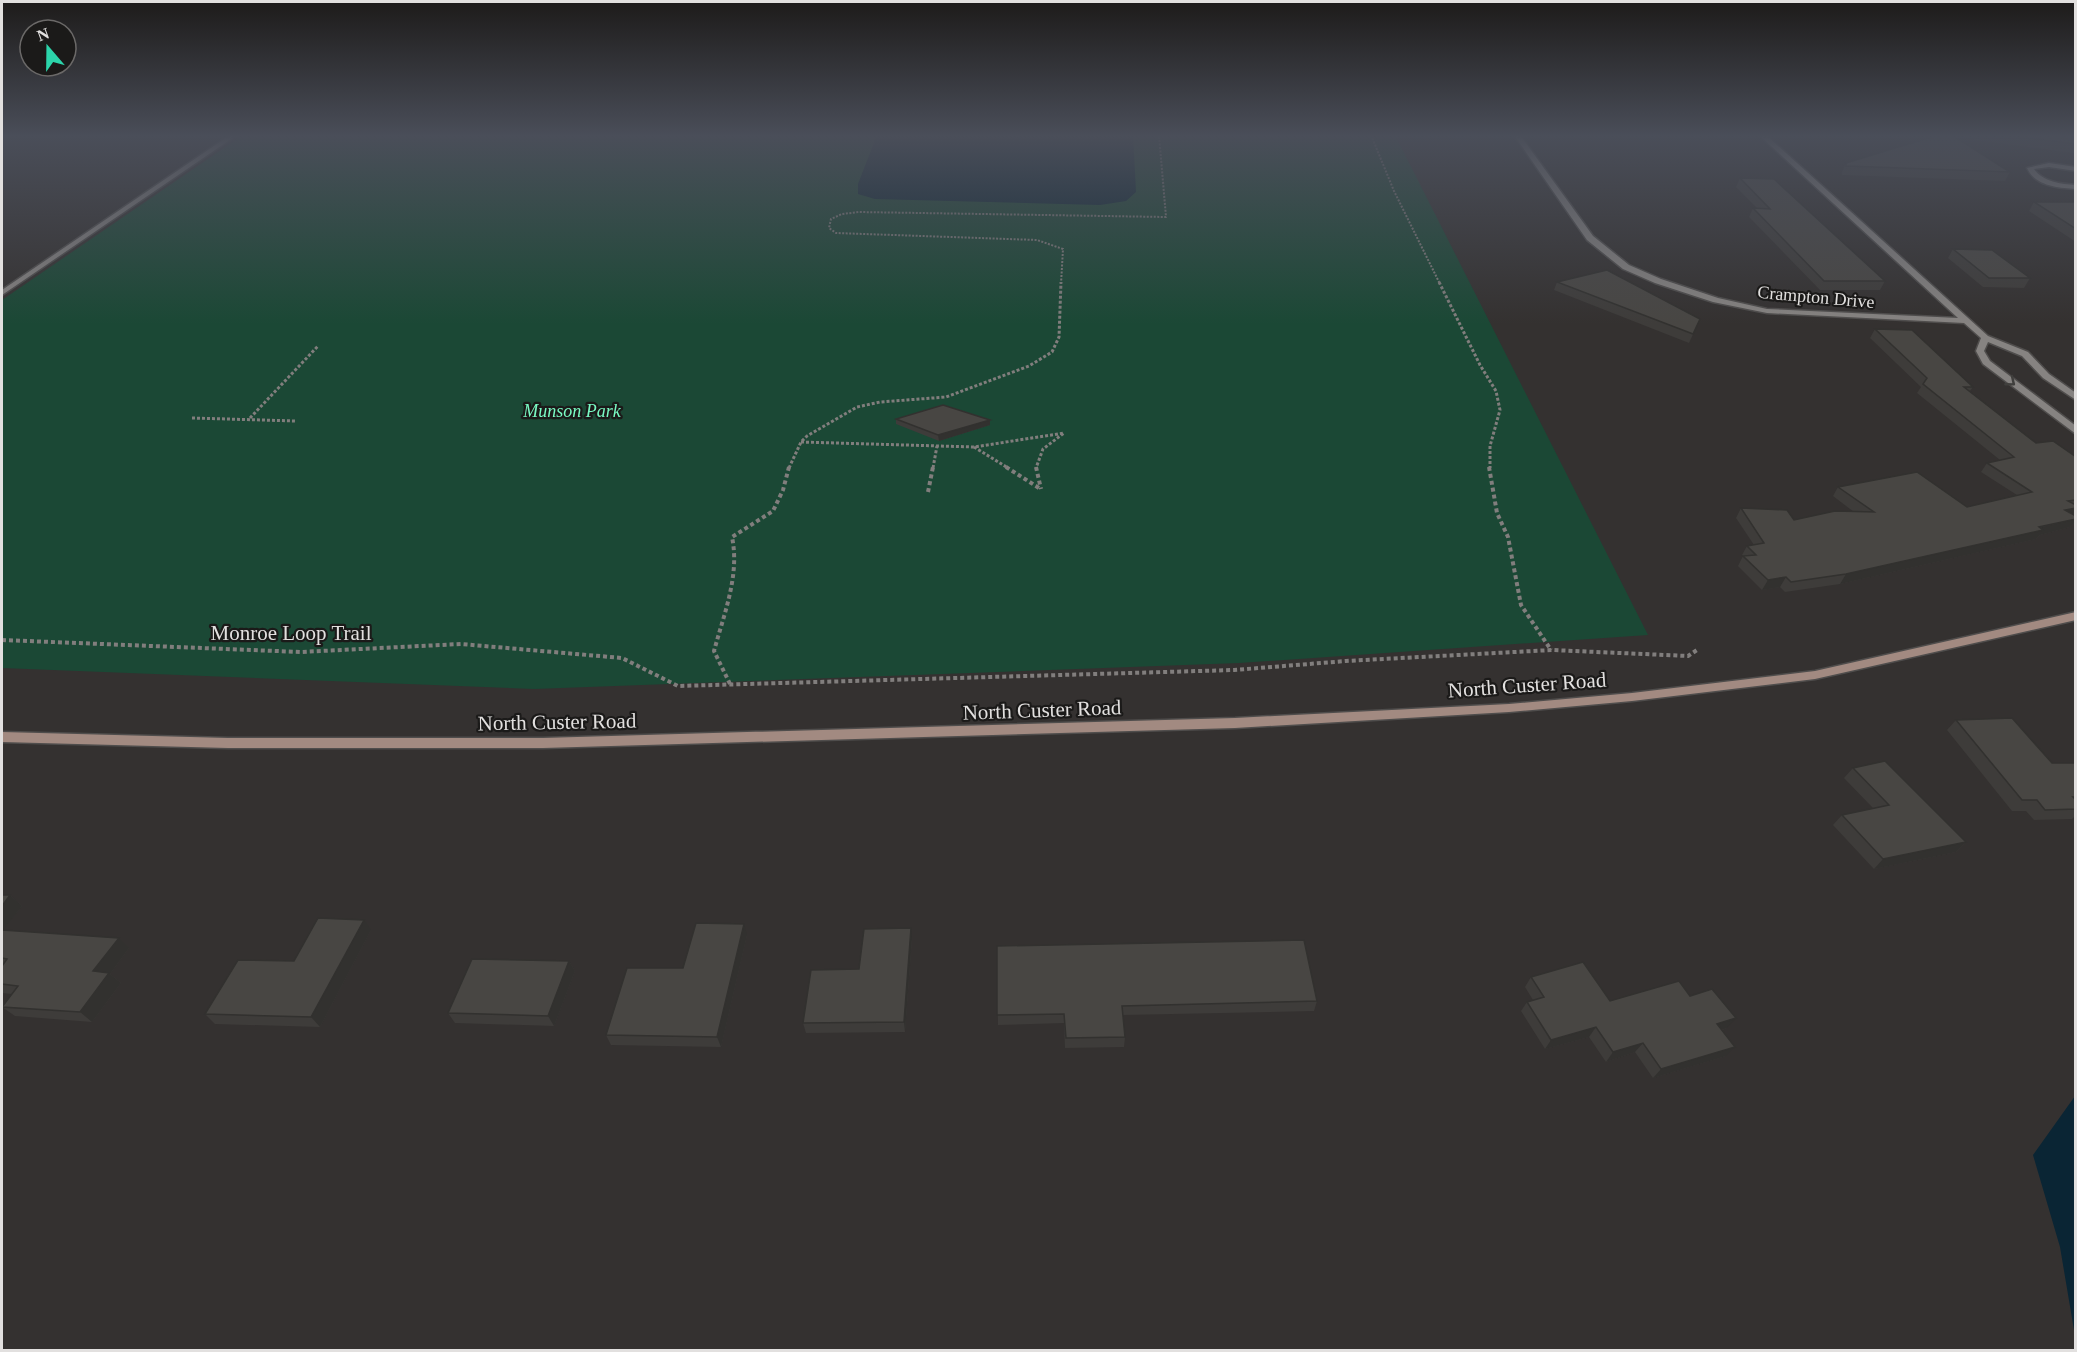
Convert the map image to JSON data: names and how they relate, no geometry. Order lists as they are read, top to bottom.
{
  "streets": {
    "street": ["Crampton Drive", "North Custer Road"],
    "path": ["Monroe Loop Trail"]
  },
  "parks": ["Munson Park"],
  "north": "top"
}
